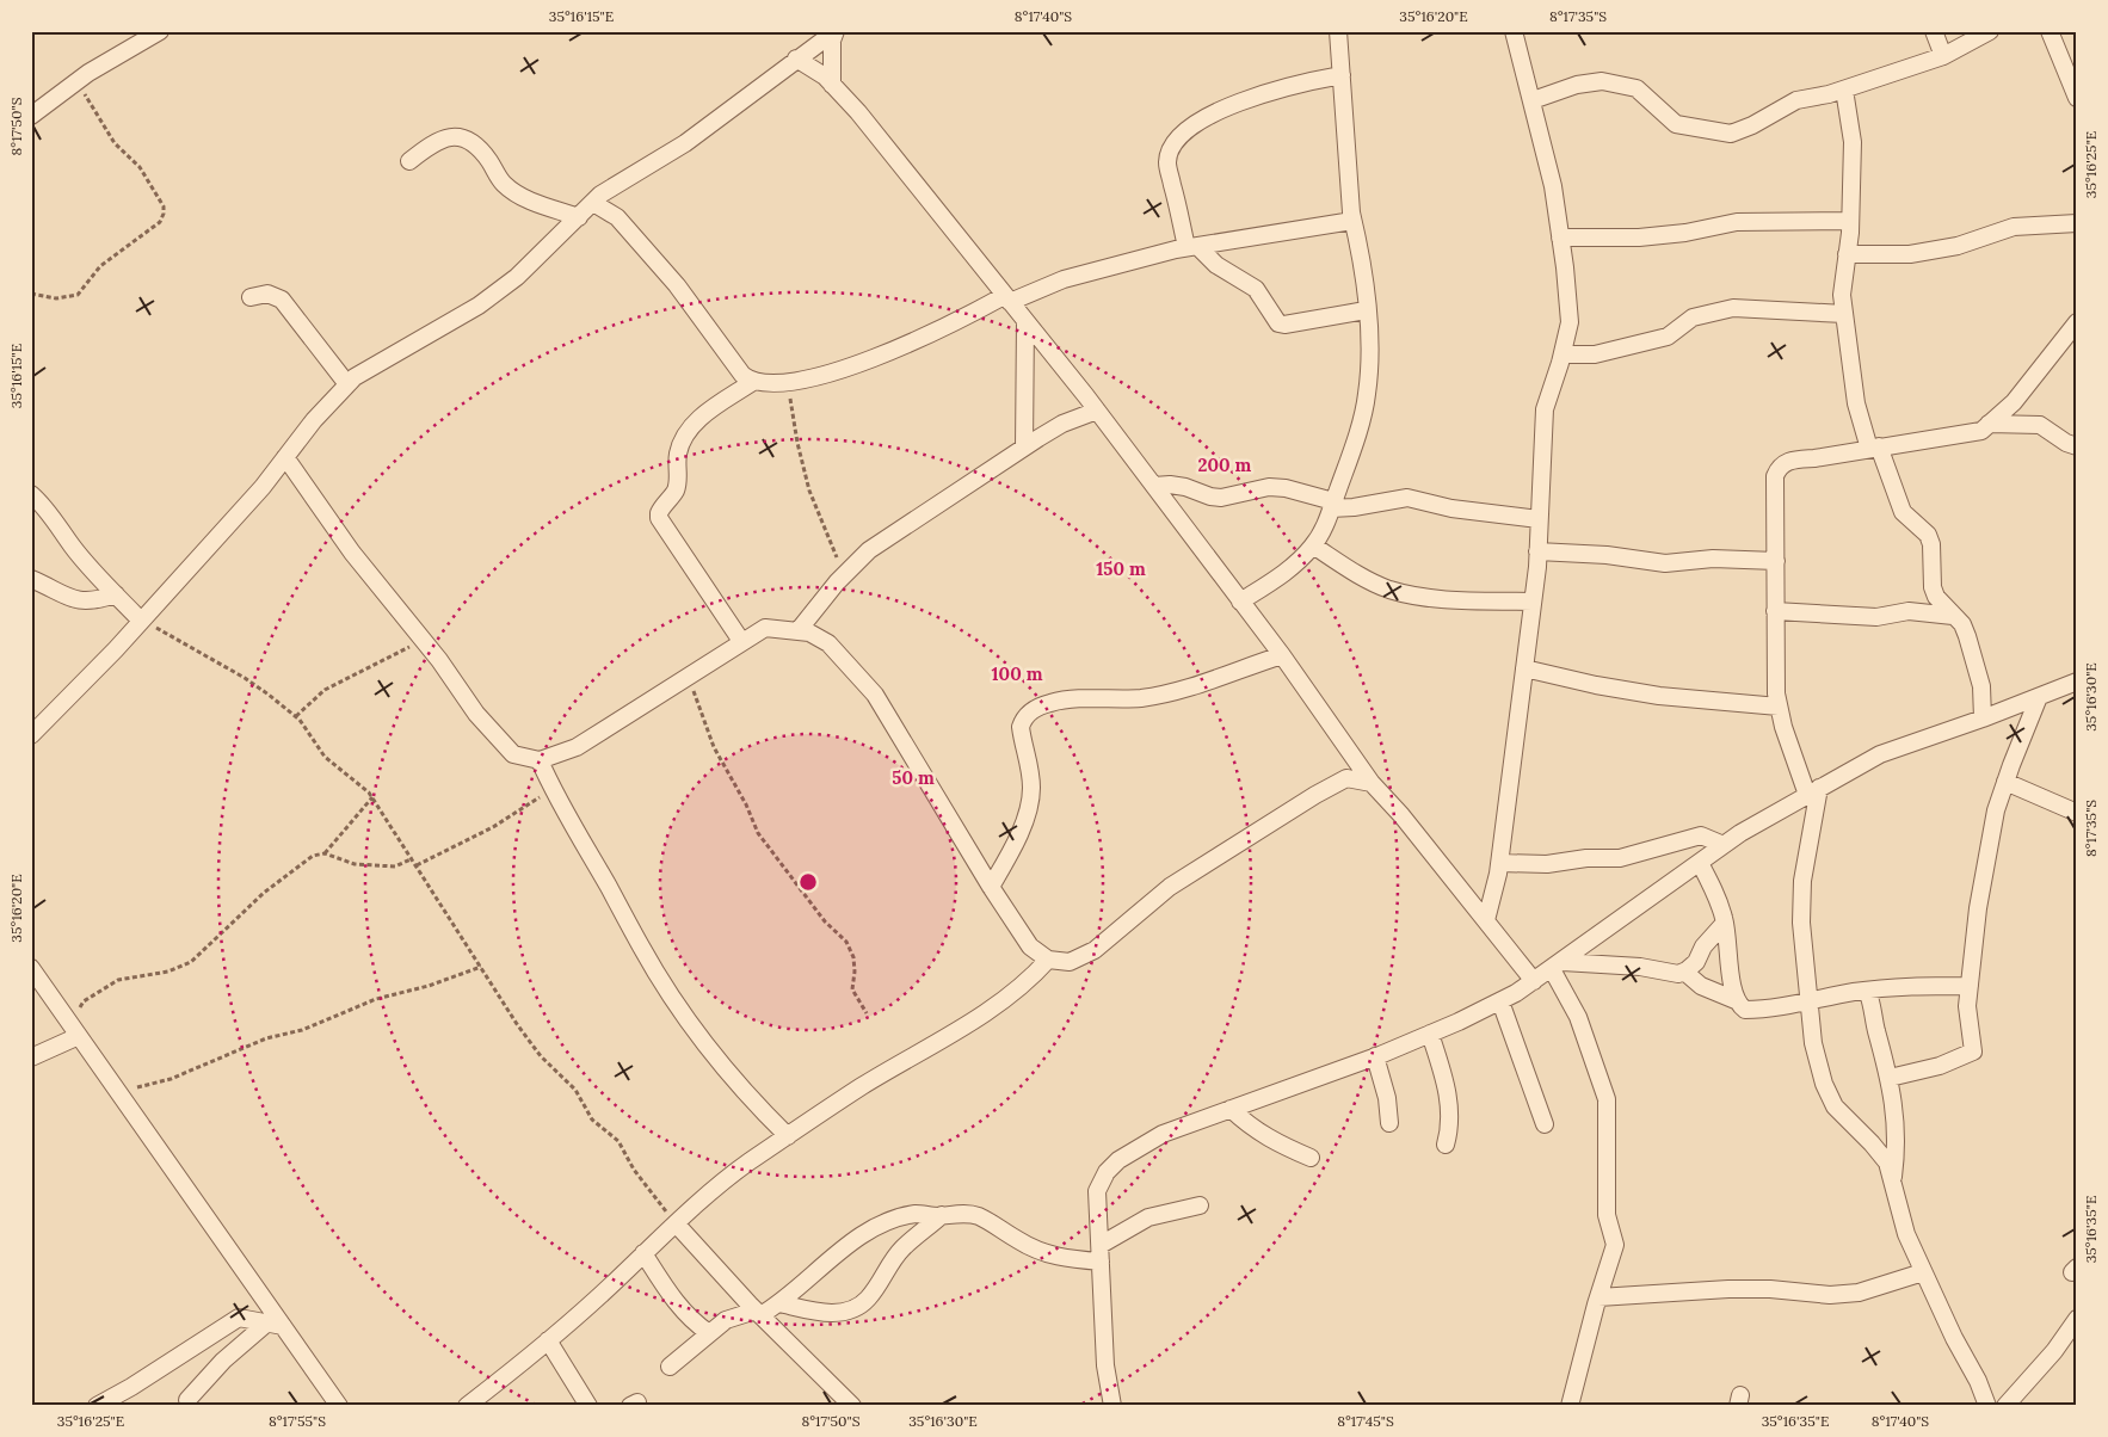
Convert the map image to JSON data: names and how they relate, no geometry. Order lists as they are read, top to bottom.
{
  "coordinates": [
    "35°16'15\"E",
    "8°17'40\"S",
    "35°16'20\"E",
    "8°17'35\"S",
    "8°17'50\"S",
    "35°16'25\"E",
    "35°16'30\"E",
    "35°16'35\"E",
    "8°17'55\"S",
    "8°17'45\"S"
  ],
  "rings": [
    "200 m",
    "150 m",
    "100 m",
    "50 m"
  ]
}
